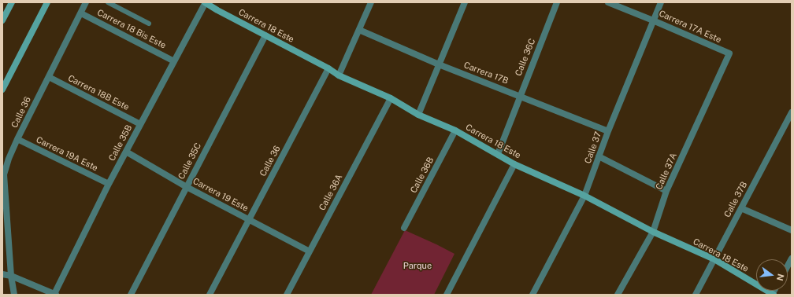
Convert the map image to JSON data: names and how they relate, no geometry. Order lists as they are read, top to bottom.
{
  "streets": {
    "street": [
      "Carrera 18 Este",
      "Carrera 17A Este",
      "Carrera 18 Bis Este",
      "Calle 36C",
      "Carrera 17B",
      "Carrera 18B Este",
      "Calle 36",
      "Calle 35B",
      "Calle 37",
      "Carrera 19A Este",
      "Calle 35C",
      "Calle 37A",
      "Calle 36B",
      "Calle 36A",
      "Carrera 19 Este",
      "Calle 37B"
    ]
  },
  "crossings": [
    ["Carrera 18 Este", "Calle 36C"],
    ["Carrera 18 Este", "Calle 36"],
    ["Carrera 18 Este", "Calle 35B"],
    ["Carrera 18 Este", "Calle 37"],
    ["Carrera 18 Este", "Calle 35C"],
    ["Carrera 18 Este", "Calle 37A"],
    ["Carrera 18 Este", "Calle 36B"],
    ["Carrera 18 Este", "Calle 36A"],
    ["Carrera 18 Este", "Calle 37B"],
    ["Carrera 17A Este", "Calle 37"],
    ["Carrera 17A Este", "Calle 37A"],
    ["Carrera 18 Bis Este", "Calle 36"],
    ["Carrera 18 Bis Este", "Calle 35B"],
    ["Calle 36C", "Carrera 17B"],
    ["Carrera 17B", "Calle 37"],
    ["Carrera 18B Este", "Calle 36"],
    ["Carrera 18B Este", "Calle 35B"],
    ["Calle 36", "Carrera 19A Este"],
    ["Calle 36", "Carrera 19 Este"],
    ["Calle 35B", "Carrera 19A Este"],
    ["Calle 35B", "Carrera 19 Este"],
    ["Calle 35C", "Carrera 19 Este"],
    ["Calle 36A", "Carrera 19 Este"]
  ],
  "parks": ["Parque"],
  "north": "right"
}
